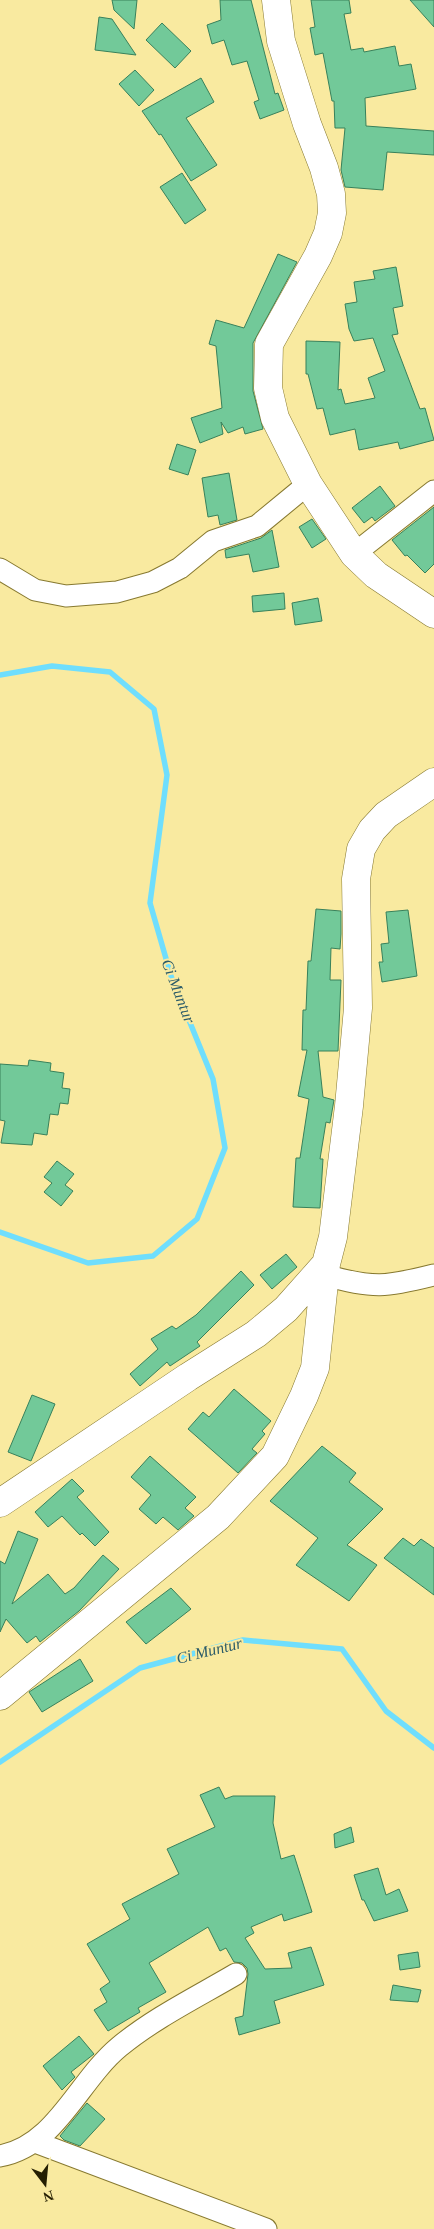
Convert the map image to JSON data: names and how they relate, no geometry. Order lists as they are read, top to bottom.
{
  "water": ["Ci Muntur"],
  "north": "bottom"
}
